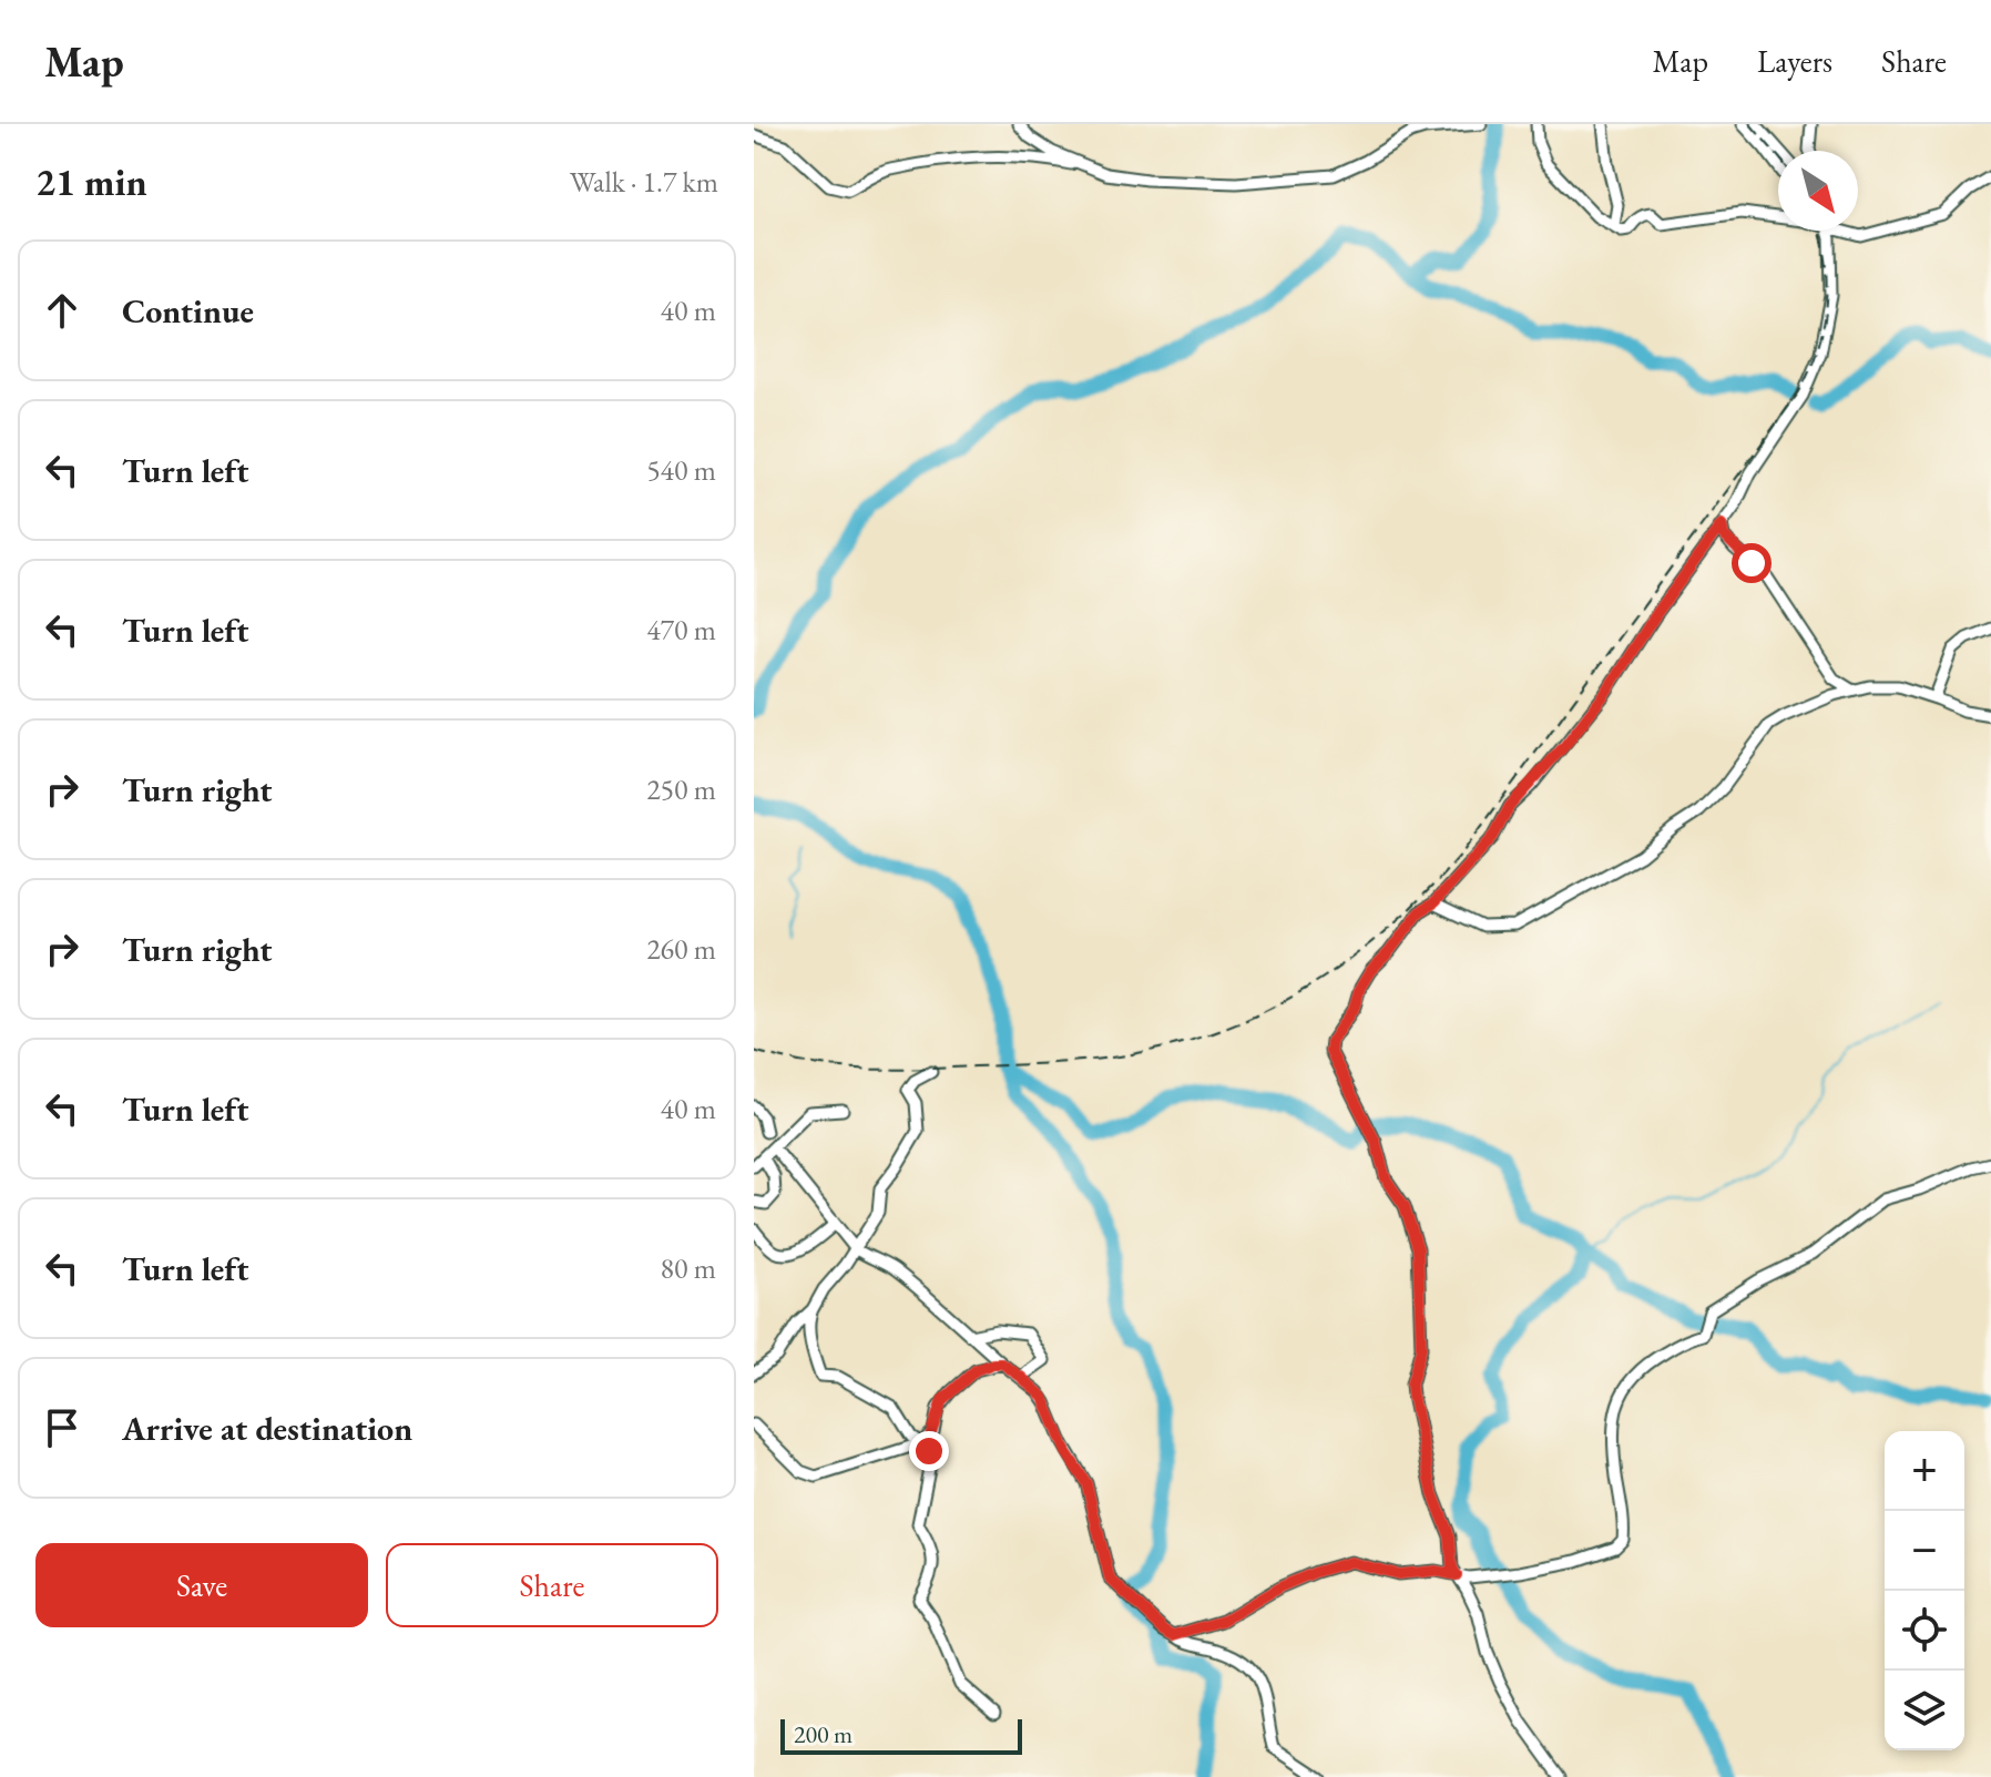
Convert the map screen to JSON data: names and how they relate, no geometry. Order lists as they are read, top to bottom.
{
  "scale_bar": "200 m",
  "north": "bottom right",
  "page": {
    "header": "Map",
    "nav": ["Map", "Layers", "Share"],
    "heading": ["21 min", "Walk · 1.7 km"],
    "list": [
      ["Continue", "40 m"],
      ["Turn left", "540 m"],
      ["Turn left", "470 m"],
      ["Turn right", "250 m"],
      ["Turn right", "260 m"],
      ["Turn left", "40 m"],
      ["Turn left", "80 m"],
      "Arrive at destination"
    ],
    "map_buttons": ["+", "−"],
    "buttons": ["Save", "Share"],
    "scale": "200 m"
  }
}
